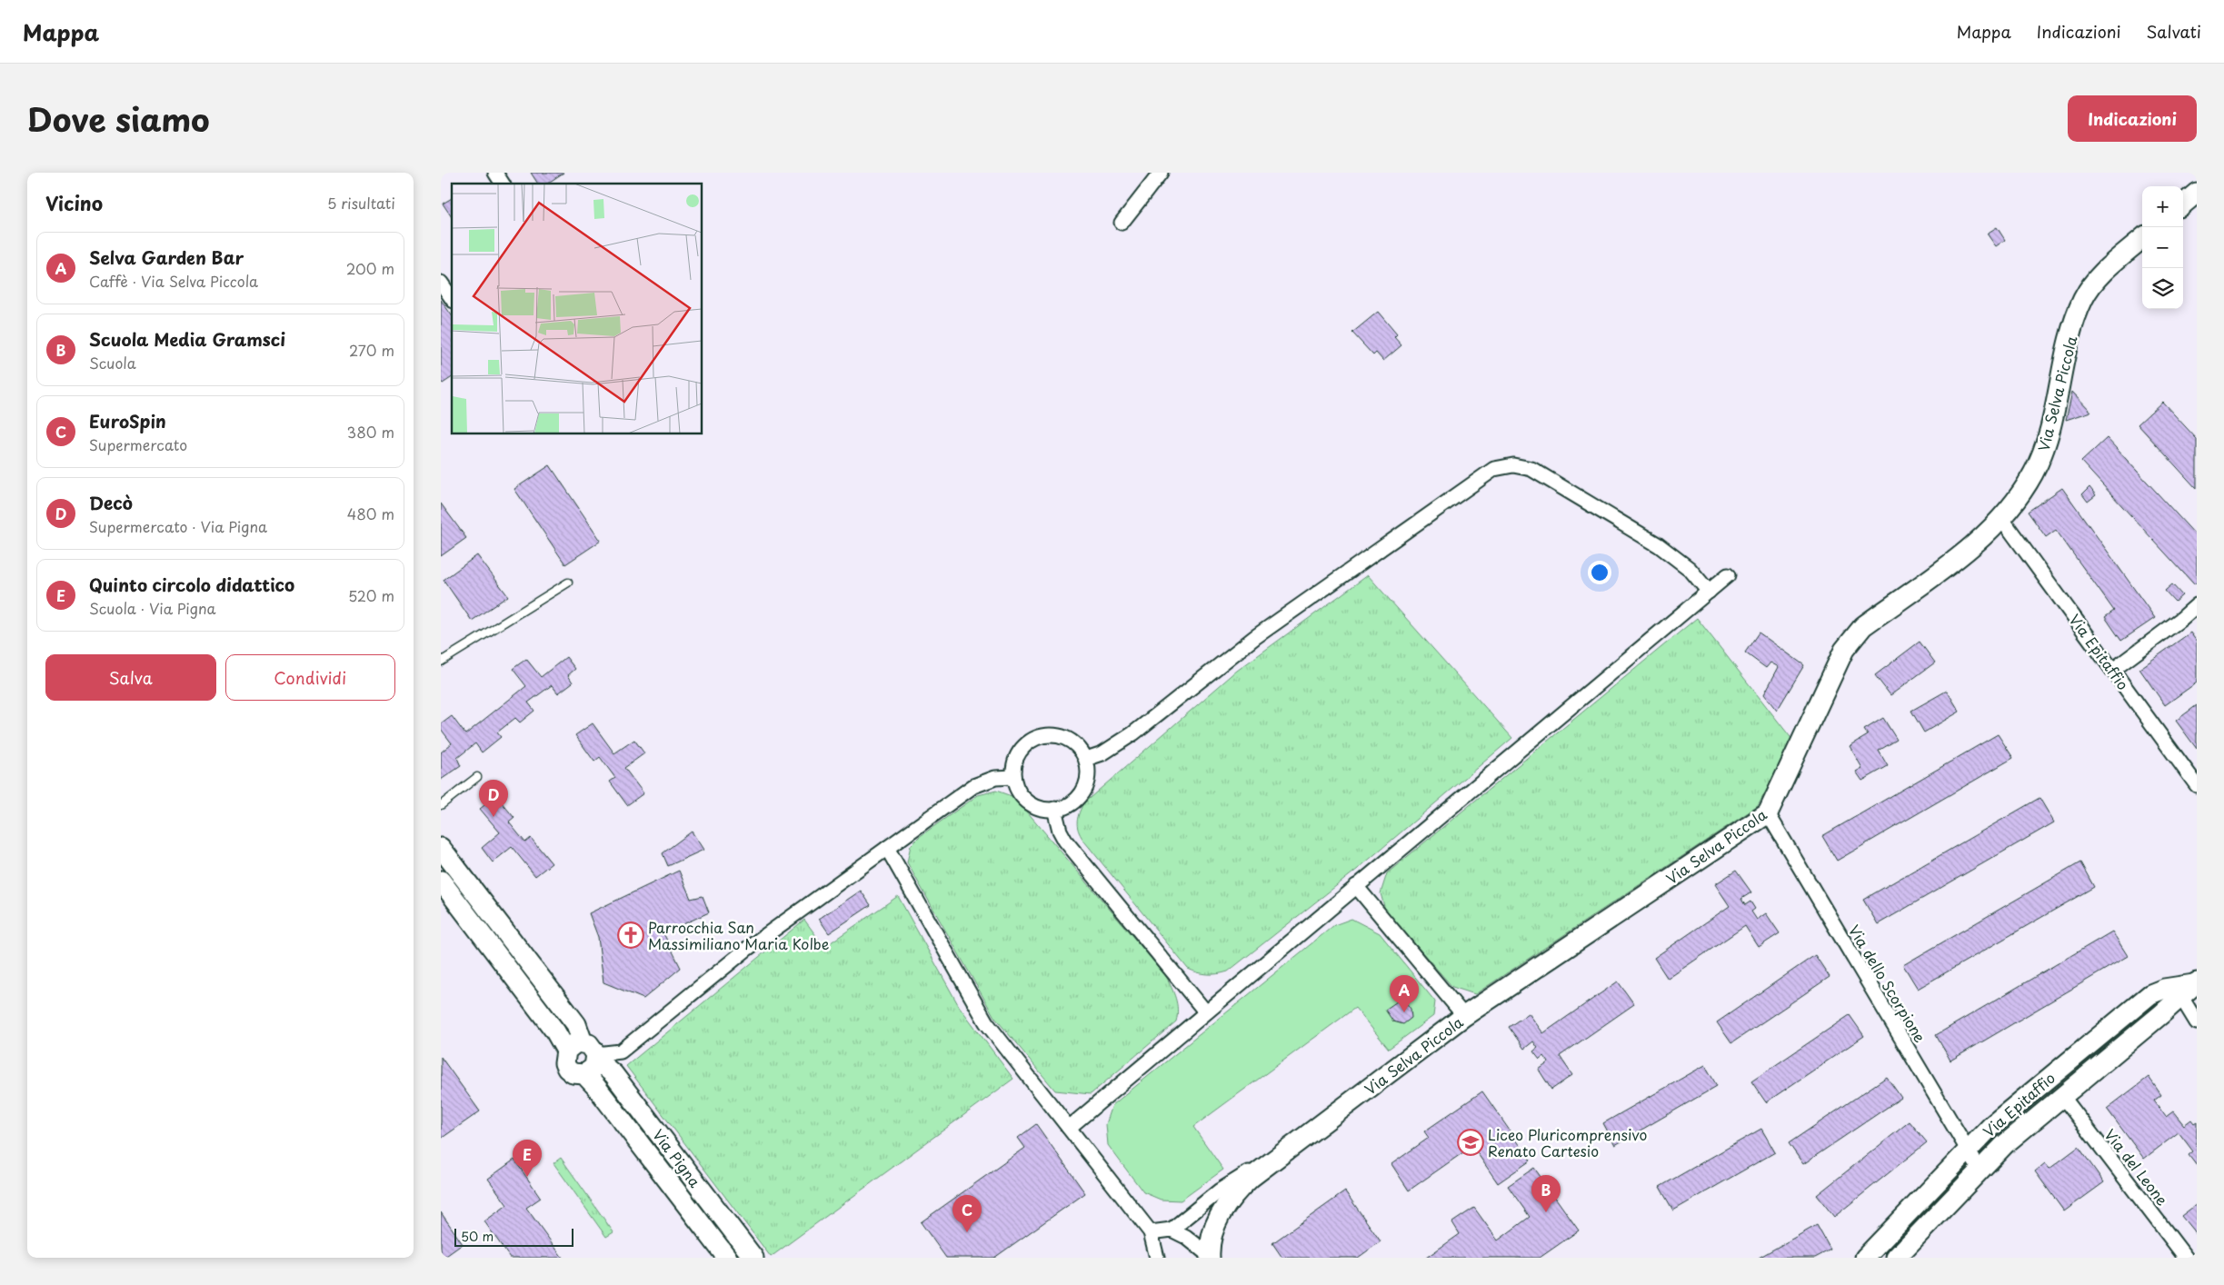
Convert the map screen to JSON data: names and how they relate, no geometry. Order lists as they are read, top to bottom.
{
  "streets": {
    "street": [
      "Via Selva Piccola",
      "Via Epitaffio",
      "Via dello Scorpione",
      "Via Pigna",
      "Via del Leone"
    ]
  },
  "crossings": [
    ["Via Selva Piccola", "Via Epitaffio"],
    ["Via Selva Piccola", "Via dello Scorpione"],
    ["Via Epitaffio", "Via dello Scorpione"],
    ["Via Epitaffio", "Via del Leone"]
  ],
  "places": {
    "church": ["Parrocchia San Massimiliano Maria Kolbe"],
    "school or university": ["Liceo Pluricomprensivo Renato Cartesio"]
  },
  "scale_bar": "50 m",
  "page": {
    "header": "Mappa",
    "nav": ["Mappa", "Indicazioni", "Salvati"],
    "title": "Dove siamo",
    "buttons": [
      "Indicazioni",
      ["Salva", "Condividi"]
    ],
    "heading": ["Vicino", "5 risultati"],
    "map_buttons": ["+", "−"],
    "list": [
      {
        "mark": "A",
        "name": "Selva Garden Bar",
        "note": "Caffè · Via Selva Piccola",
        "value": "200 m"
      },
      {
        "mark": "B",
        "name": "Scuola Media Gramsci",
        "note": "Scuola",
        "value": "270 m"
      },
      {
        "mark": "C",
        "name": "EuroSpin",
        "note": "Supermercato",
        "value": "380 m"
      },
      {
        "mark": "D",
        "name": "Decò",
        "note": "Supermercato · Via Pigna",
        "value": "480 m"
      },
      {
        "mark": "E",
        "name": "Quinto circolo didattico",
        "note": "Scuola · Via Pigna",
        "value": "520 m"
      }
    ],
    "pins": [
      "D",
      "A",
      "E",
      "B",
      "C"
    ],
    "scale": "50 m"
  }
}
